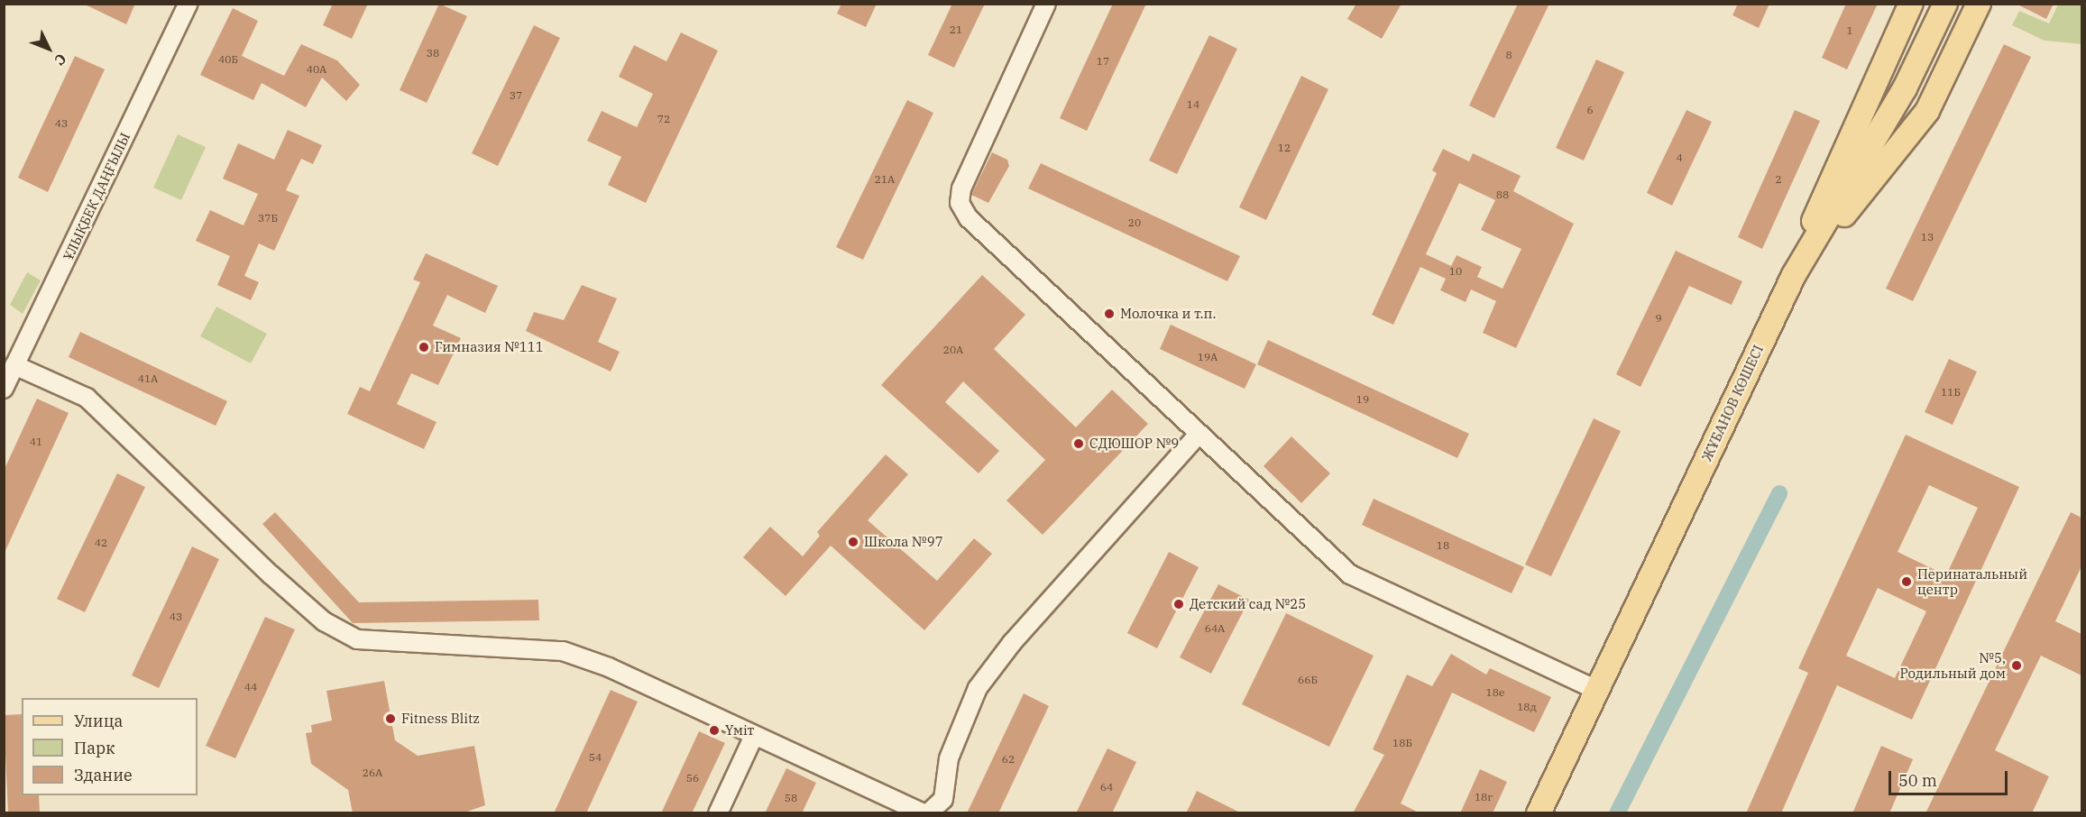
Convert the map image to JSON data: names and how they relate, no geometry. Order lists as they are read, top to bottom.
{
  "streets": {
    "main road": ["ЖҰБАНОВ КӨШЕСІ"],
    "street": ["ҰЛЫҚБЕК ДАҢҒЫЛЫ"]
  },
  "places": [
    "Молочка и т.п.",
    "Гимназия №111",
    "СДЮШОР №9",
    "Школа №97",
    "Перинатальный центр",
    "Детский сад №25",
    "№5, Родильный дом",
    "Fitness Blitz",
    "Үміт"
  ],
  "house_numbers": [
    "21",
    "1",
    "38",
    "8",
    "40Б",
    "17",
    "40А",
    "37",
    "14",
    "6",
    "72",
    "43",
    "12",
    "4",
    "21А",
    "2",
    "88",
    "37Б",
    "20",
    "13",
    "10",
    "9",
    "20А",
    "19А",
    "41А",
    "11Б",
    "19",
    "41",
    "42",
    "18",
    "43",
    "64А",
    "66Б",
    "44",
    "18е",
    "18д",
    "18Б",
    "54",
    "62",
    "26А",
    "56",
    "64",
    "18г",
    "58"
  ],
  "legend": ["Улица", "Парк", "Здание"],
  "scale_bar": "50 m",
  "north": "bottom right"
}
